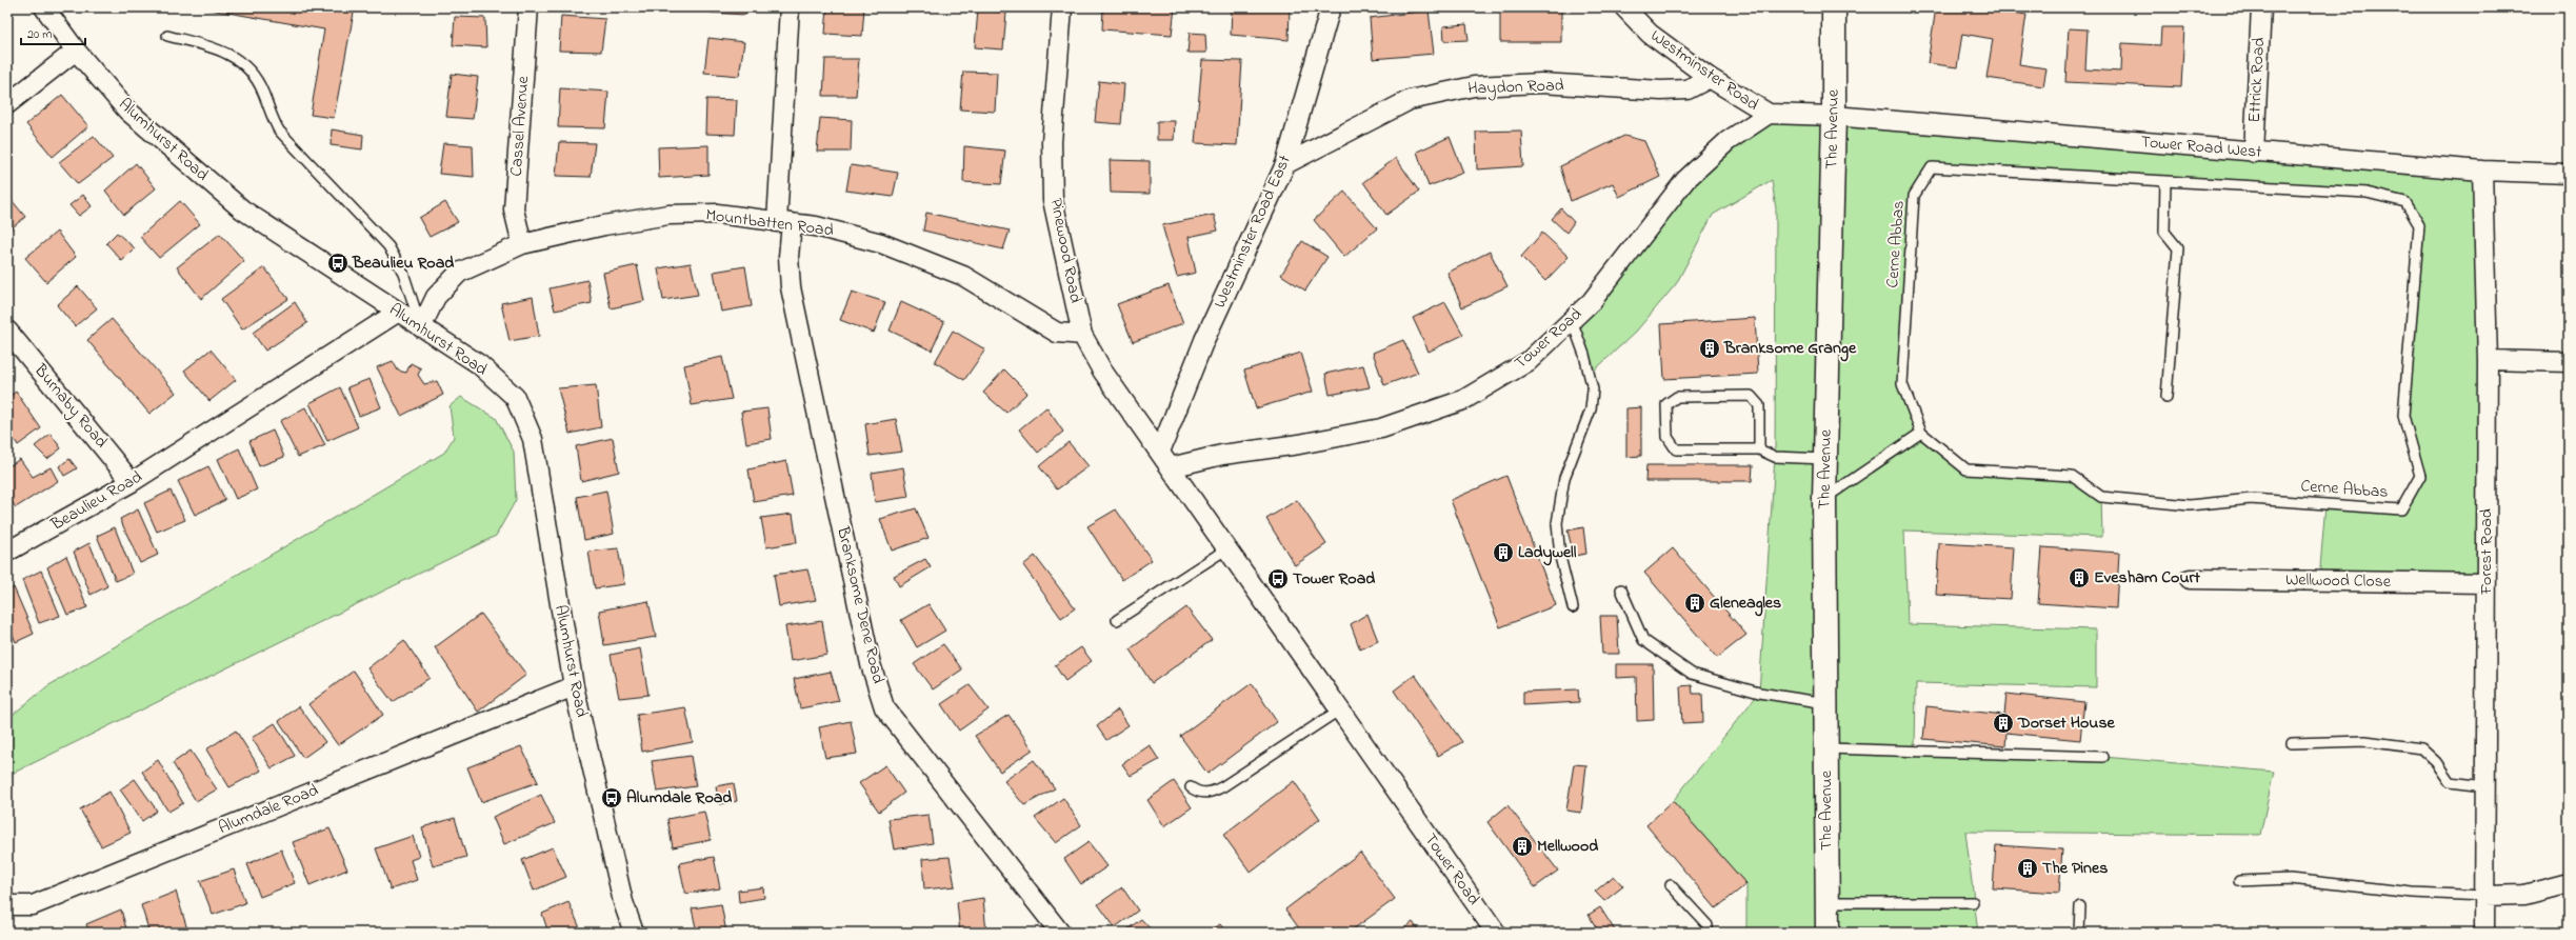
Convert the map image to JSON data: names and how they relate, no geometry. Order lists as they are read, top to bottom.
{
  "streets": {
    "main road": ["The Avenue"],
    "street": [
      "Westminster Road",
      "Ettrick Road",
      "Haydon Road",
      "Cassel Avenue",
      "Alumhurst Road",
      "Tower Road West",
      "Mountbatten Road",
      "Westminster Road East",
      "Pinewood Road",
      "Tower Road",
      "Burnaby Road",
      "Beaulieu Road",
      "Forest Road",
      "Wellwood Close",
      "Branksome Dene Road",
      "Alumdale Road"
    ],
    "lane": ["Cerne Abbas"]
  },
  "crossings": [
    ["Westminster Road", "Haydon Road"],
    ["Westminster Road", "Tower Road"],
    ["Ettrick Road", "Tower Road West"],
    ["Haydon Road", "Westminster Road East"],
    ["Cassel Avenue", "Mountbatten Road"],
    ["The Avenue", "Tower Road West"],
    ["Alumhurst Road", "Mountbatten Road"],
    ["Alumhurst Road", "Beaulieu Road"],
    ["Alumhurst Road", "Alumdale Road"],
    ["Tower Road West", "Forest Road"],
    ["Mountbatten Road", "Pinewood Road"],
    ["Mountbatten Road", "Branksome Dene Road"],
    ["Westminster Road East", "Pinewood Road"],
    ["Pinewood Road", "Tower Road"],
    ["Burnaby Road", "Beaulieu Road"],
    ["Forest Road", "Wellwood Close"]
  ],
  "places": {
    "bus stop": ["Beaulieu Road", "Tower Road", "Alumdale Road"],
    "building": [
      "Branksome Grange",
      "Ladywell",
      "Evesham Court",
      "Gleneagles",
      "Dorset House",
      "Mellwood",
      "The Pines"
    ]
  },
  "scale_bar": "20 m"
}
